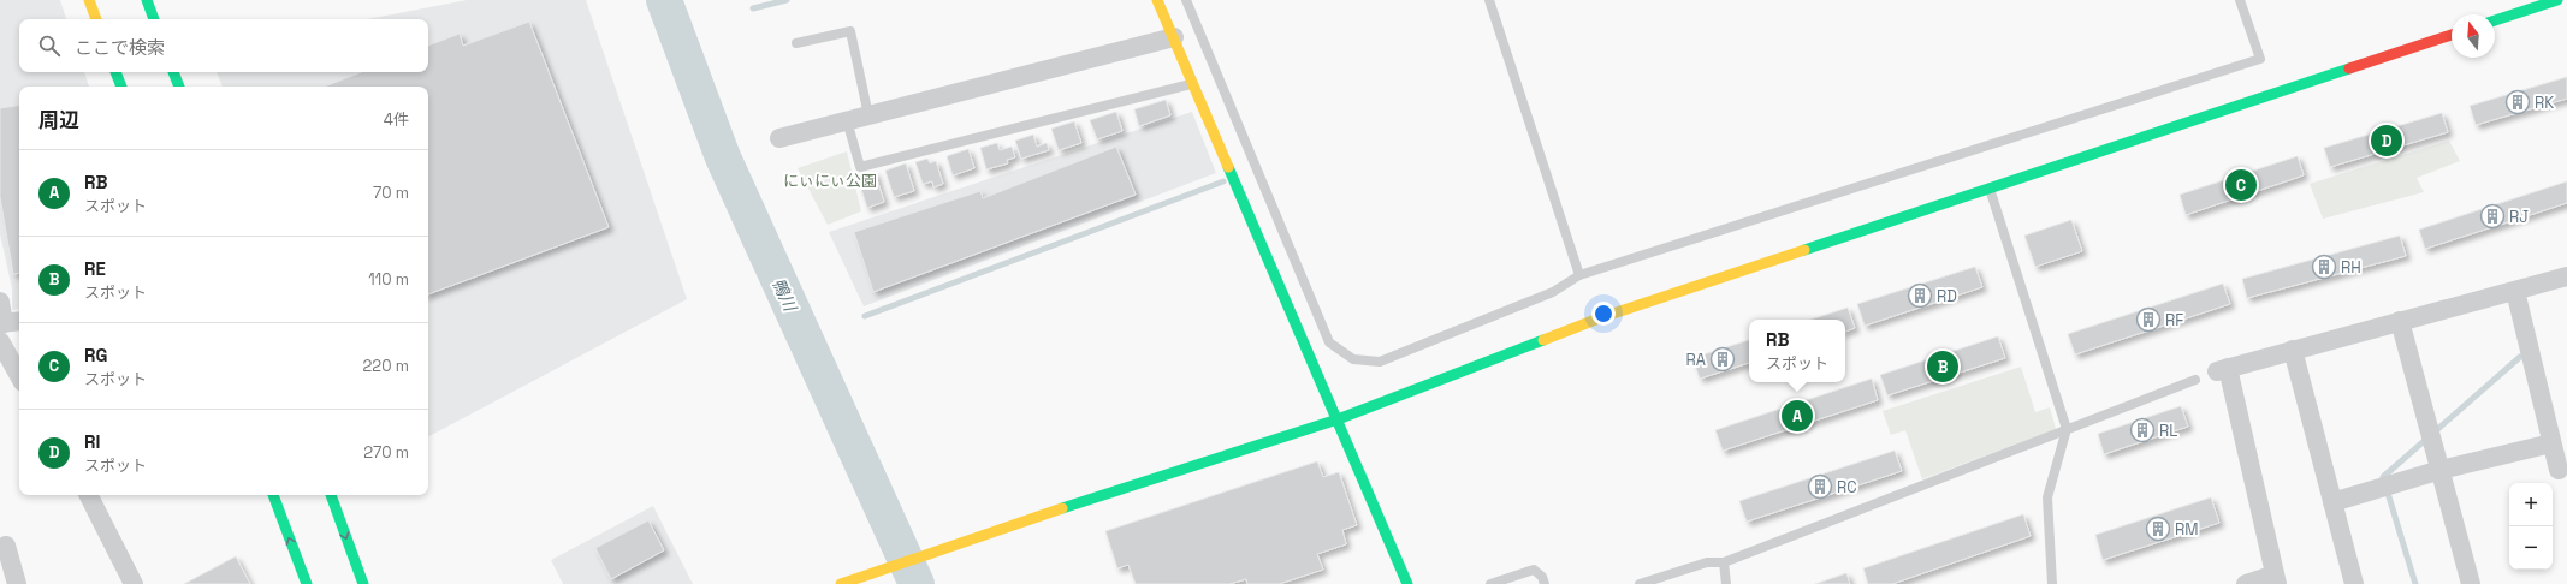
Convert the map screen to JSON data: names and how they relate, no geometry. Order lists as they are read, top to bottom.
{
  "water": ["鴨川"],
  "parks": ["にぃにぃ公園"],
  "places": {
    "building": [
      "RK",
      "RJ",
      "RH",
      "RD",
      "RF",
      "RA",
      "RL",
      "RC",
      "RM"
    ]
  },
  "north": "top",
  "page": {
    "search": "ここで検索",
    "heading": ["周辺", "4件"],
    "pins": [
      "D",
      "C",
      "B",
      "A"
    ],
    "list": [
      {
        "mark": "A",
        "name": "RB",
        "note": "スポット",
        "value": "70 m"
      },
      {
        "mark": "B",
        "name": "RE",
        "note": "スポット",
        "value": "110 m"
      },
      {
        "mark": "C",
        "name": "RG",
        "note": "スポット",
        "value": "220 m"
      },
      {
        "mark": "D",
        "name": "RI",
        "note": "スポット",
        "value": "270 m"
      }
    ],
    "popup": ["RB", "スポット"],
    "map_buttons": ["+", "−"]
  }
}
